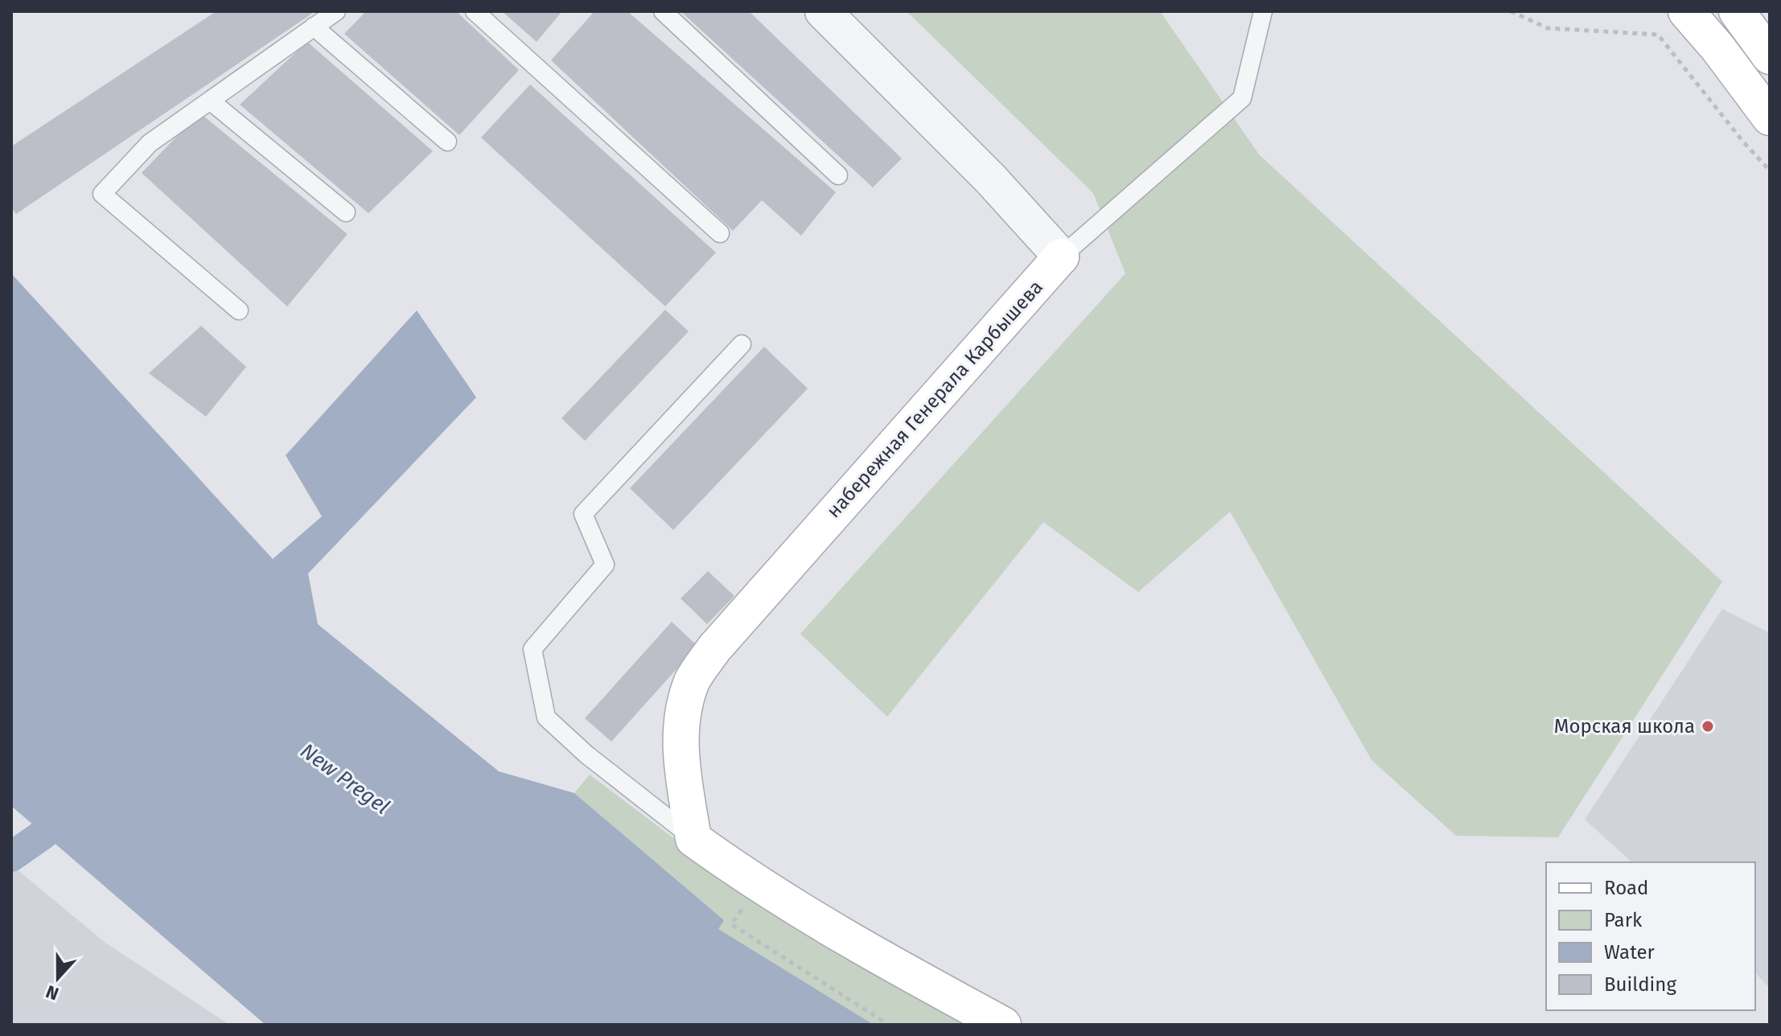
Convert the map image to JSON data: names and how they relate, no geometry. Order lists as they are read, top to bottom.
{
  "streets": {
    "street": ["набережная Генерала Карбышева"]
  },
  "water": ["New Pregel"],
  "places": ["Морская школа"],
  "legend": [
    "Road",
    "Park",
    "Water",
    "Building"
  ],
  "north": "bottom"
}
